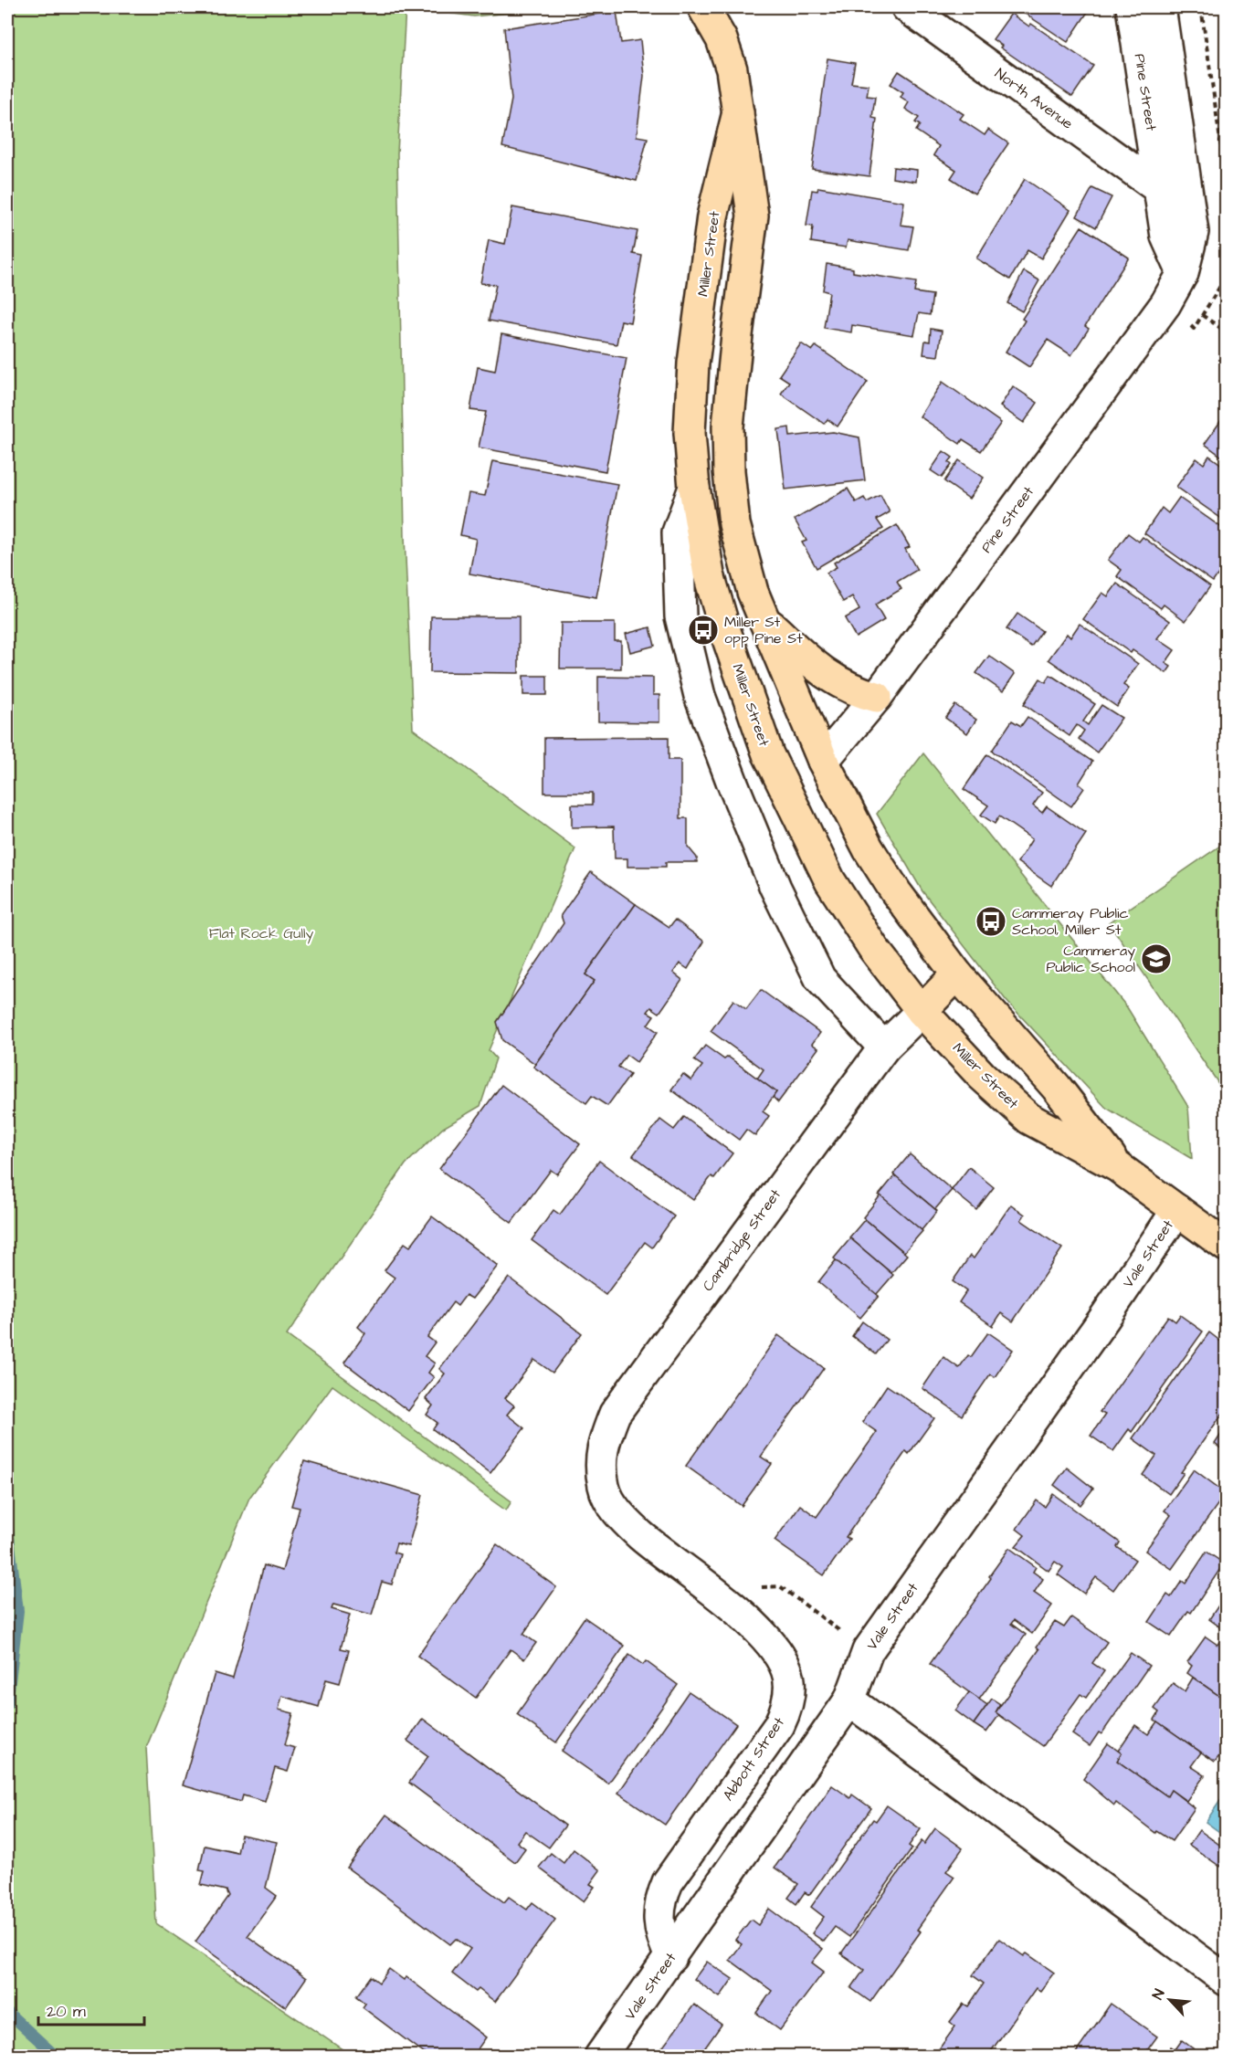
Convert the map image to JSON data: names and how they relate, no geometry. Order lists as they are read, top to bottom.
{
  "streets": {
    "main road": ["Miller Street"],
    "street": [
      "Pine Street",
      "North Avenue",
      "Cambridge Street",
      "Vale Street",
      "Abbott Street"
    ]
  },
  "crossings": [
    ["Pine Street", "North Avenue"],
    ["Pine Street", "Miller Street"],
    ["Miller Street", "Cambridge Street"],
    ["Miller Street", "Vale Street"],
    ["Cambridge Street", "Abbott Street"],
    ["Vale Street", "Abbott Street"]
  ],
  "parks": ["Flat Rock Gully"],
  "places": {
    "bus stop": ["Miller St opp Pine St", "Cammeray Public School, Miller St"],
    "school or university": ["Cammeray Public School"]
  },
  "scale_bar": "20 m",
  "north": "top left"
}
